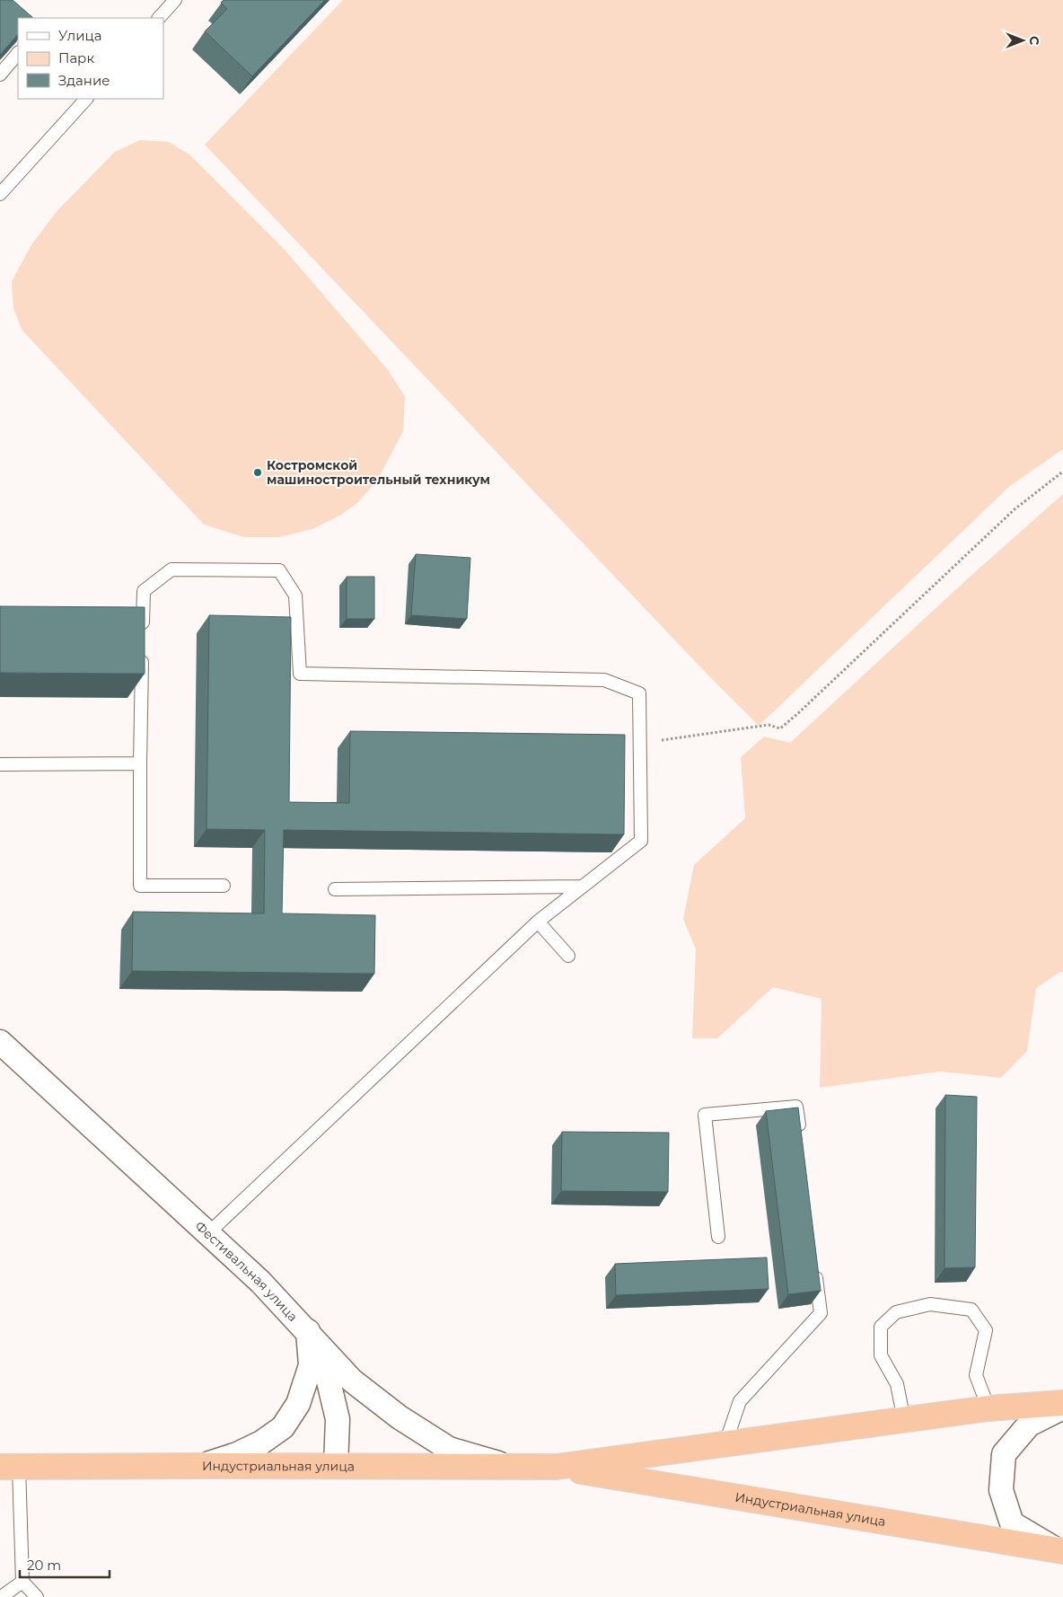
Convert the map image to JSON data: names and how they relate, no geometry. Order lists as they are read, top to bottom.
{
  "streets": {
    "highway": ["Индустриальная улица"],
    "street": ["Фестивальная улица"]
  },
  "crossings": [
    ["Фестивальная улица", "Индустриальная улица"]
  ],
  "places": ["Костромской машиностроительный техникум"],
  "legend": ["Улица", "Парк", "Здание"],
  "scale_bar": "20 m",
  "north": "right"
}
